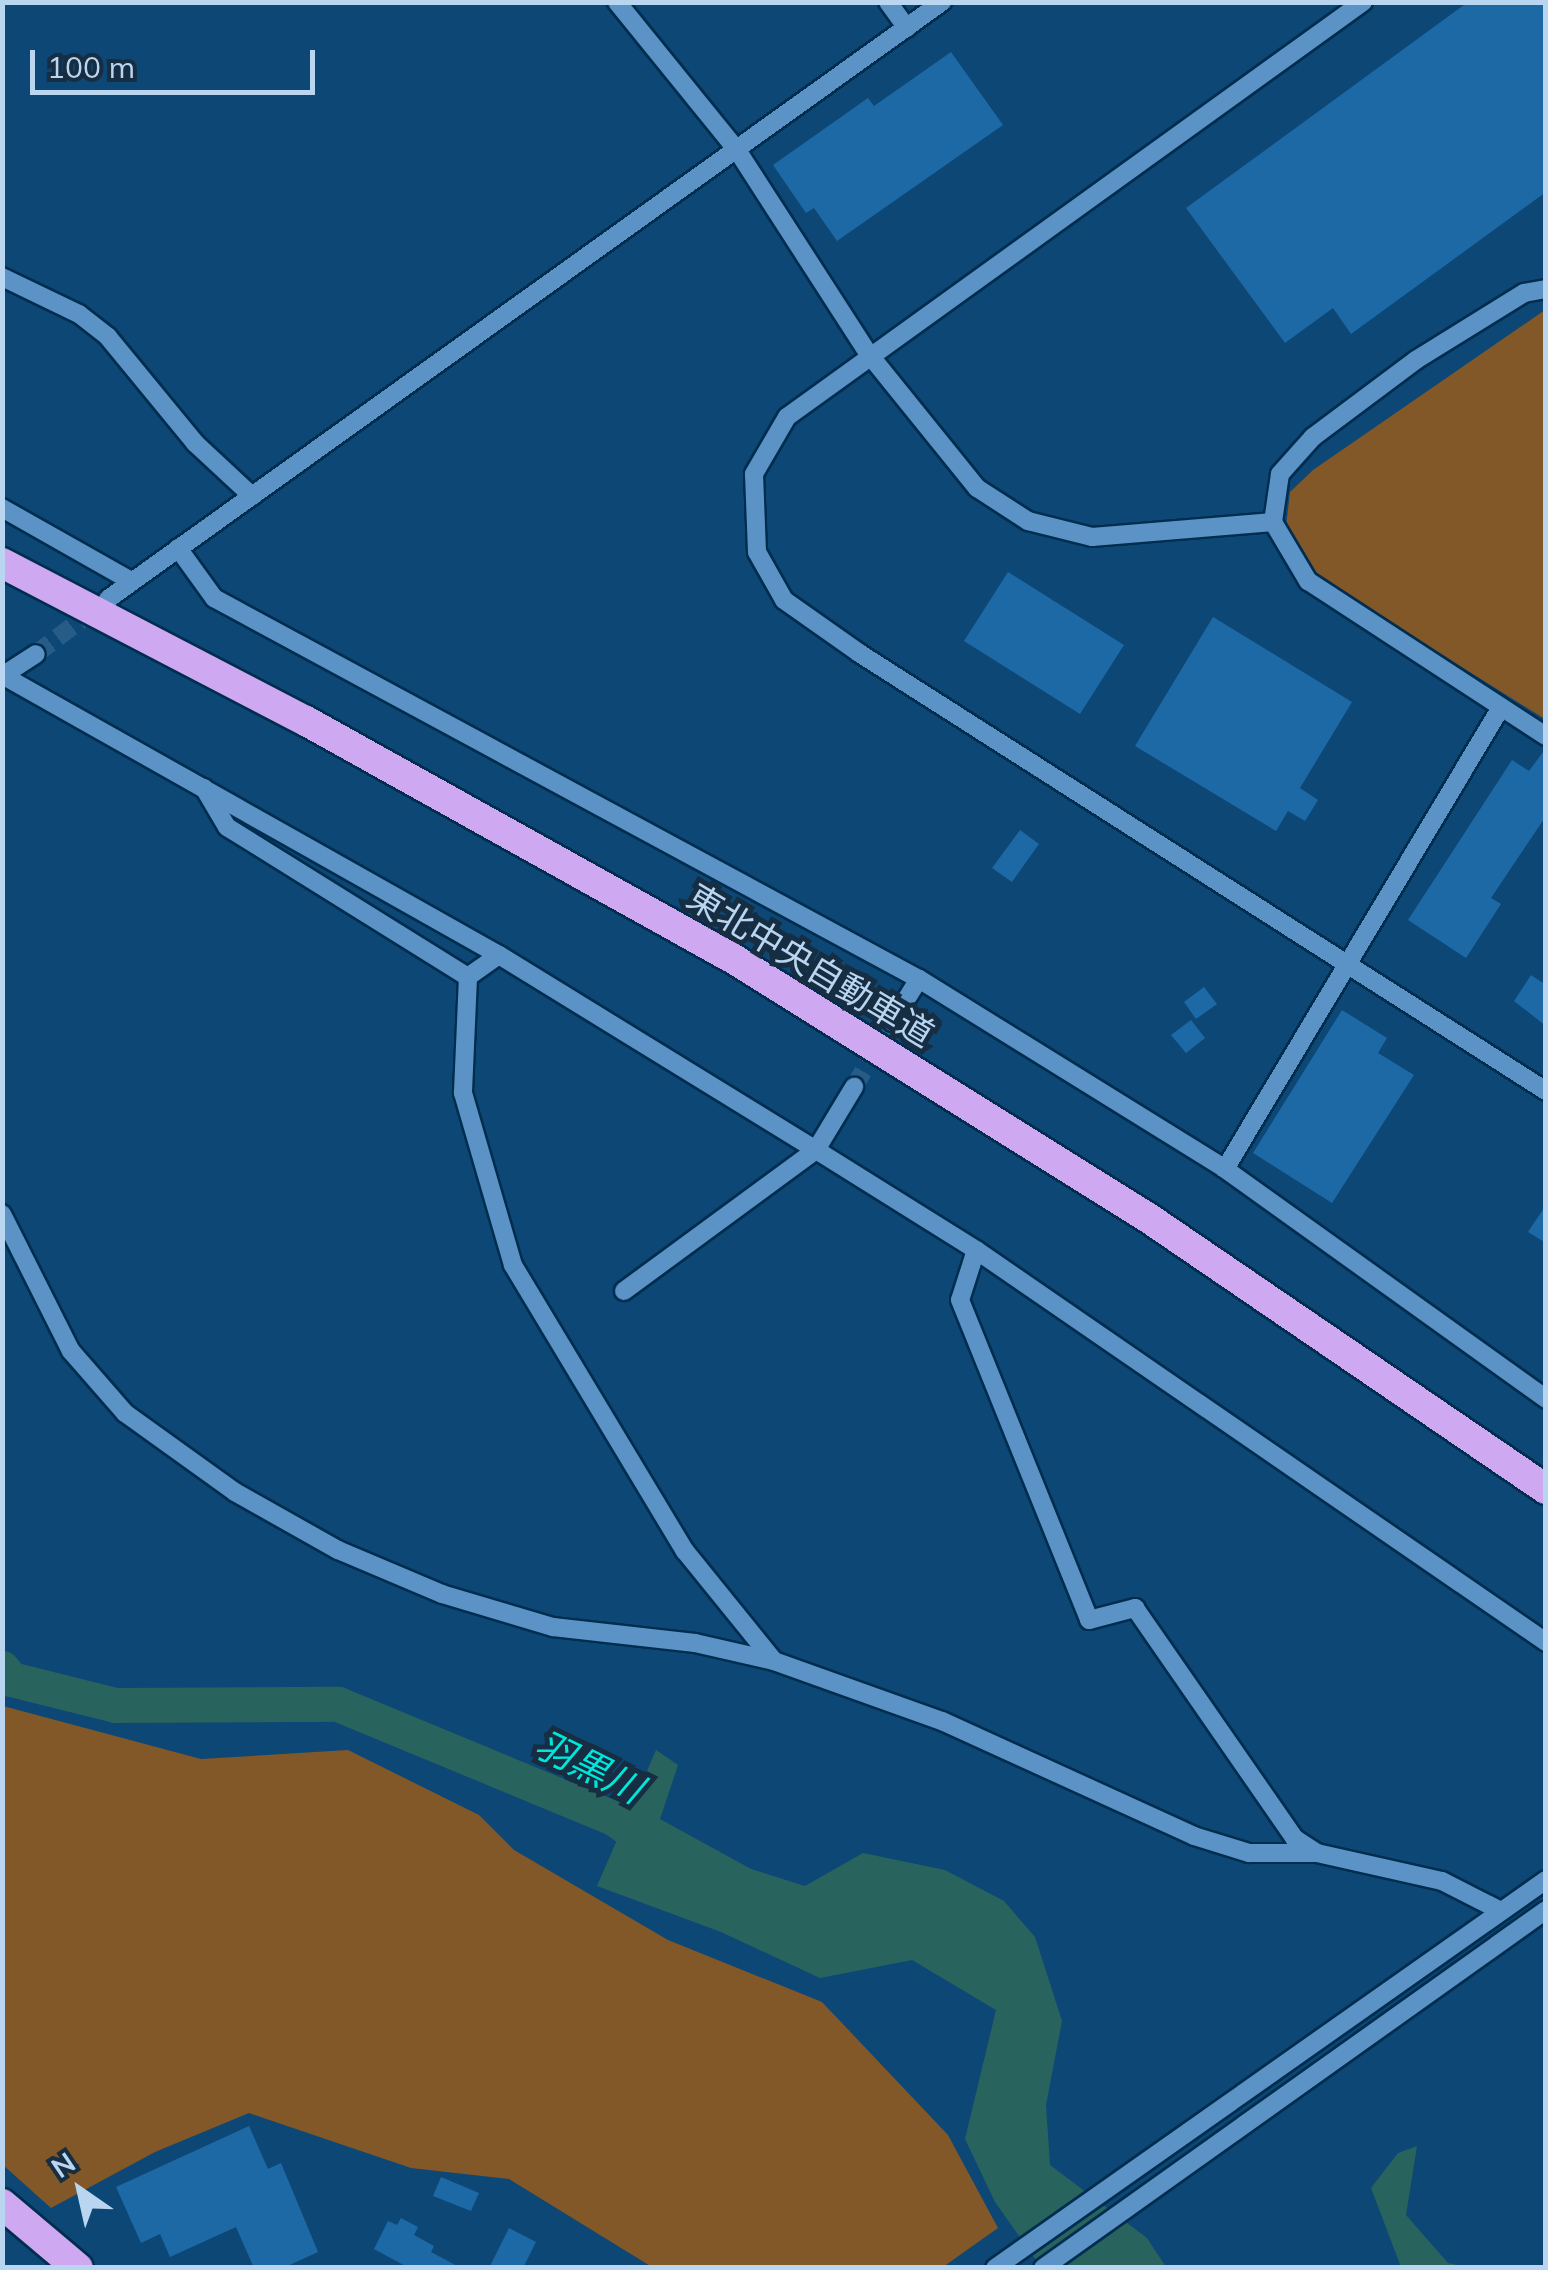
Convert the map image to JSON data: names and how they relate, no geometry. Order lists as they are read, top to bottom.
{
  "streets": {
    "highway": ["東北中央自動車道"]
  },
  "water": ["羽黒川"],
  "scale_bar": "100 m",
  "north": "top left"
}
